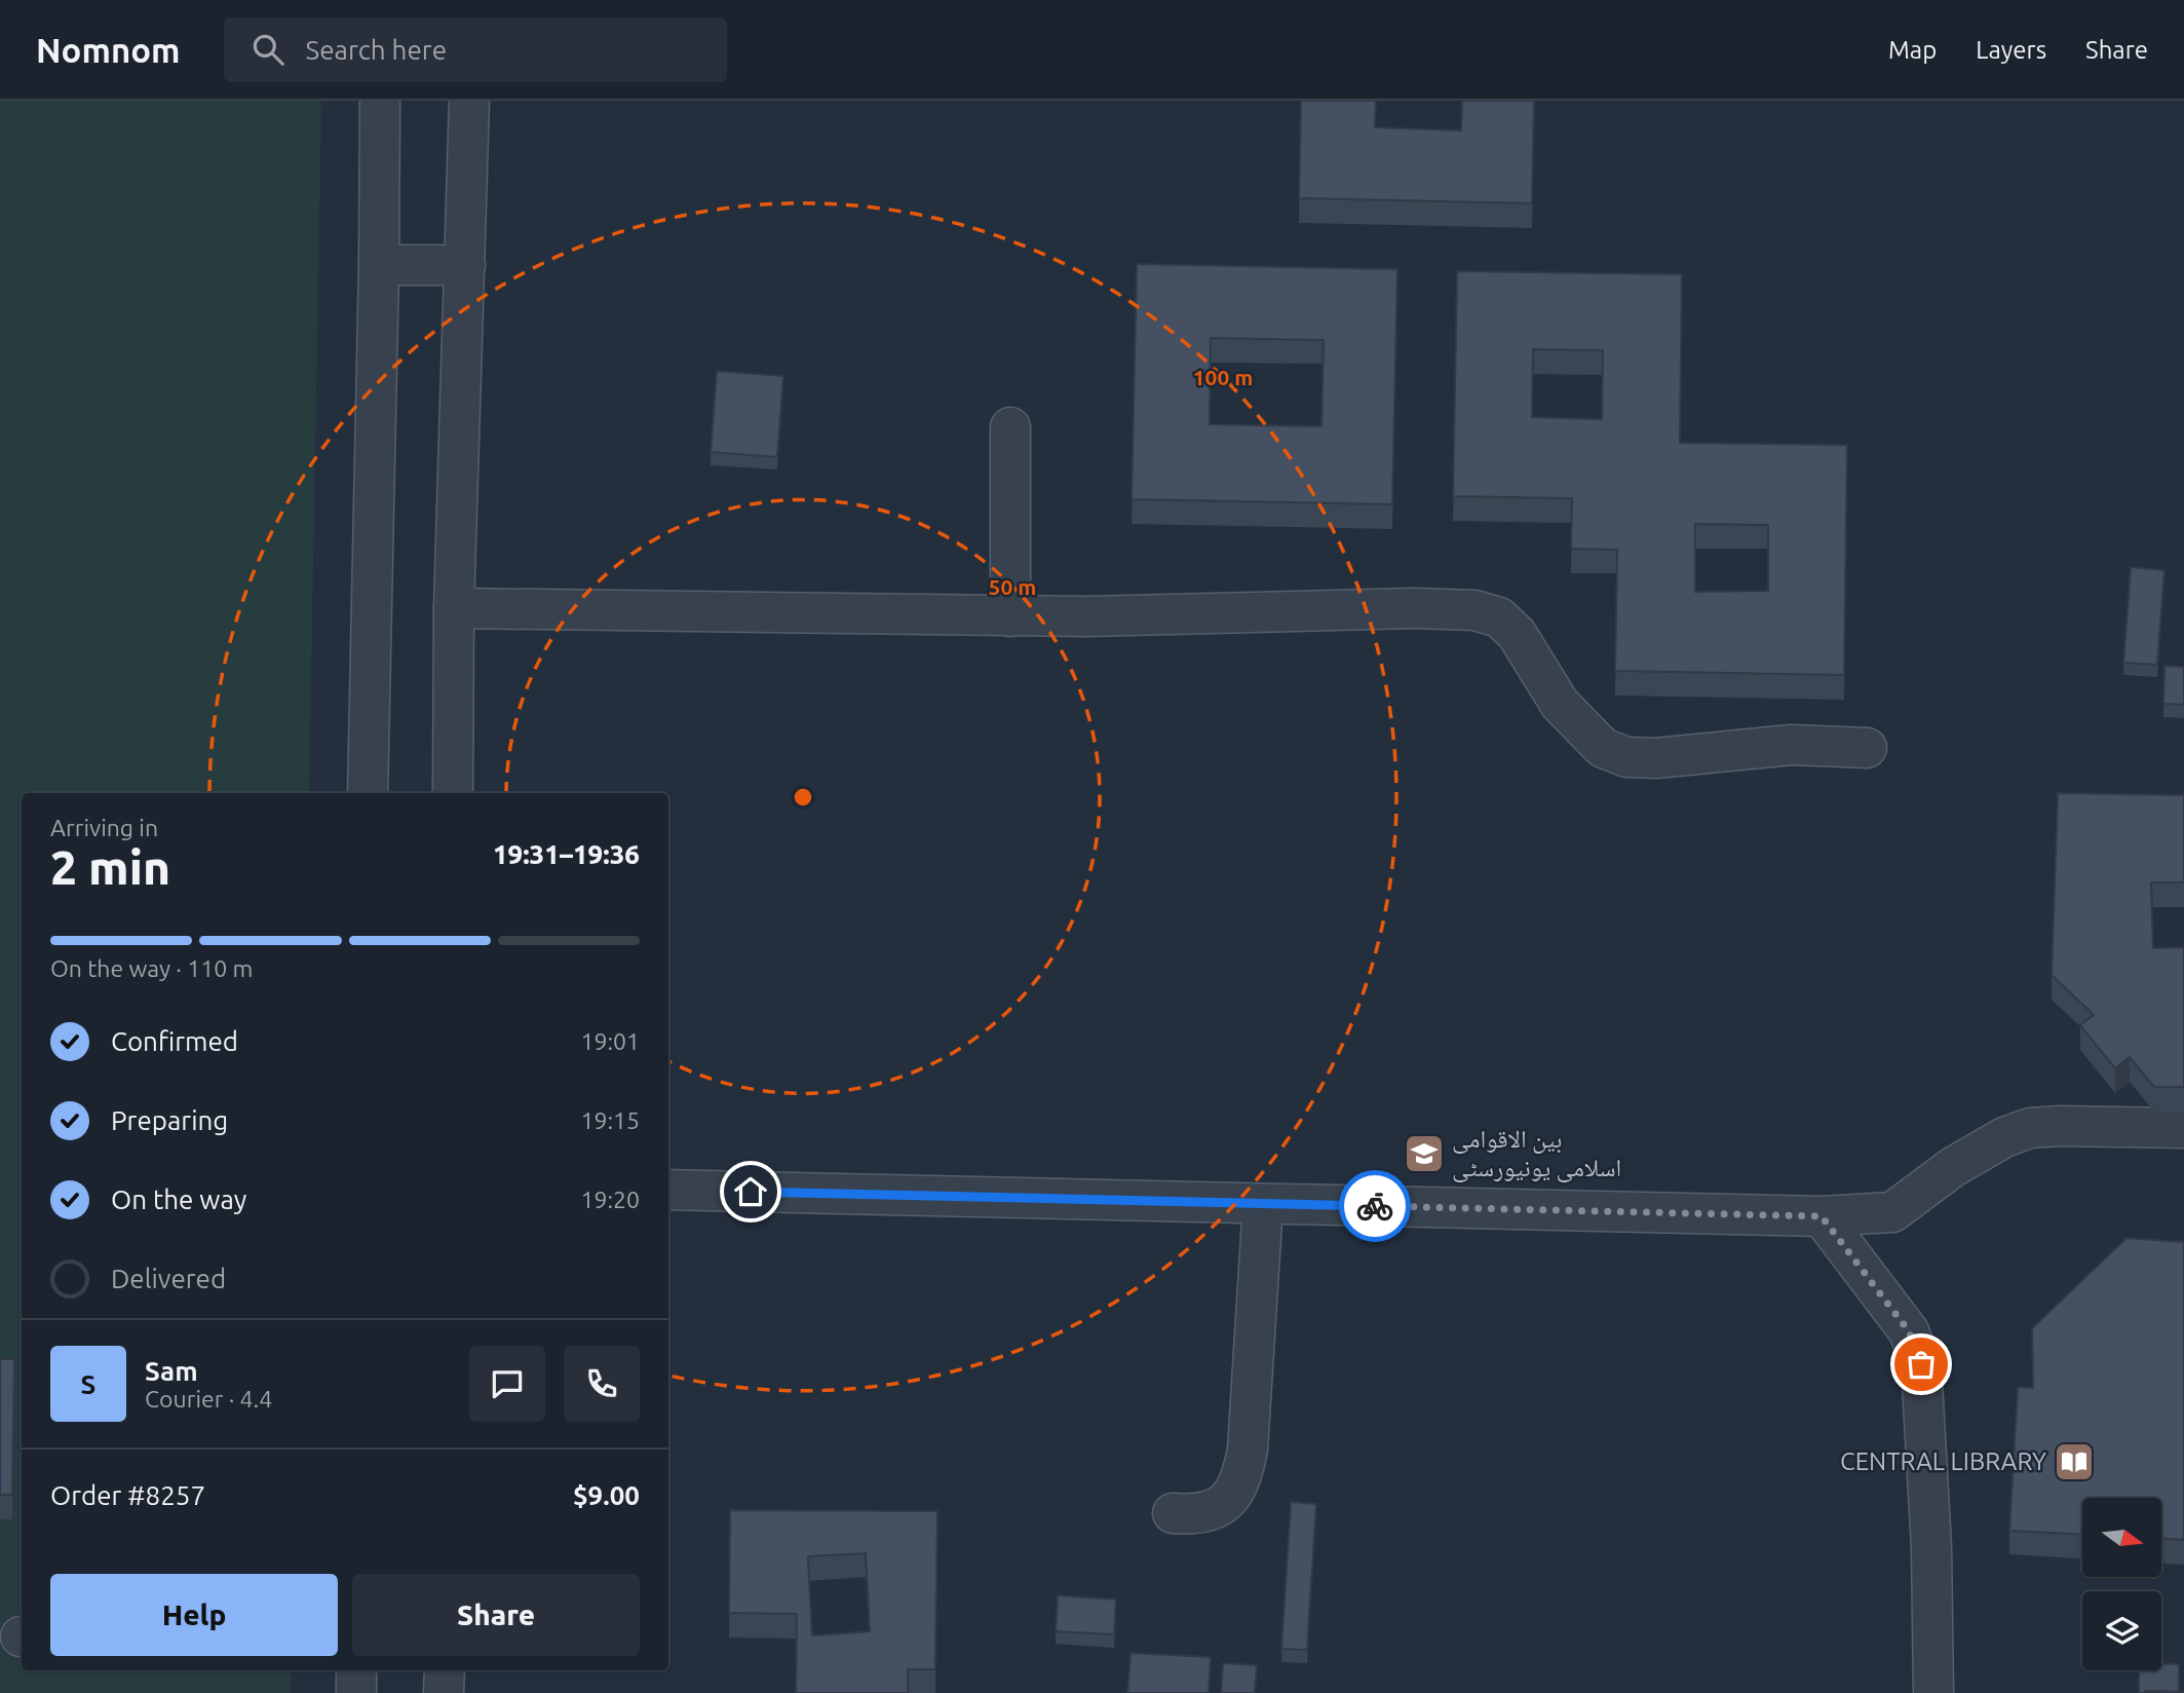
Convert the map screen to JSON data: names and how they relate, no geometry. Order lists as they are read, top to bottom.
{
  "places": {
    "school or university": ["بین الاقوامی اسلامی یونیورسٹی"],
    "library": ["CENTRAL LIBRARY"]
  },
  "north": "right",
  "page": {
    "header": "Nomnom",
    "search": "Search here",
    "nav": ["Map", "Layers", "Share"],
    "heading": ["2 min", "Arriving in", "19:31–19:36"],
    "panel": [
      "Sam",
      "Courier · 4.4",
      "Order #8257",
      "$9.00"
    ],
    "bar": "On the way · 110 m",
    "list": [
      ["Confirmed", "19:01"],
      ["Preparing", "19:15"],
      ["On the way", "19:20"],
      "Delivered"
    ],
    "round": "S",
    "buttons": ["Help", "Share"]
  },
  "rings": ["100 m", "50 m"]
}
